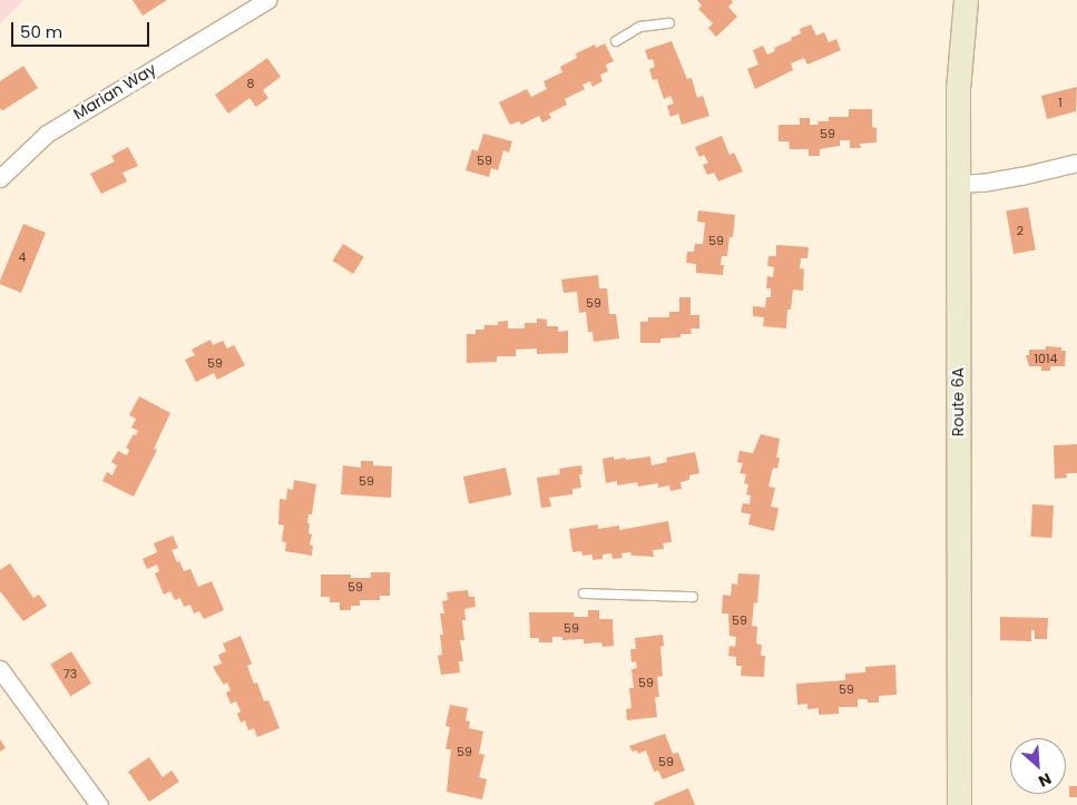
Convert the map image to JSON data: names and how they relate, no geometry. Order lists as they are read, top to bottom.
{
  "streets": {
    "main road": ["Route 6A"],
    "street": ["Marian Way"]
  },
  "house_numbers": [
    "8",
    "1",
    "59",
    "59",
    "2",
    "59",
    "4",
    "59",
    "1014",
    "59",
    "59",
    "59",
    "59",
    "59",
    "73",
    "59",
    "59",
    "59",
    "59"
  ],
  "scale_bar": "50 m",
  "north": "bottom right"
}
